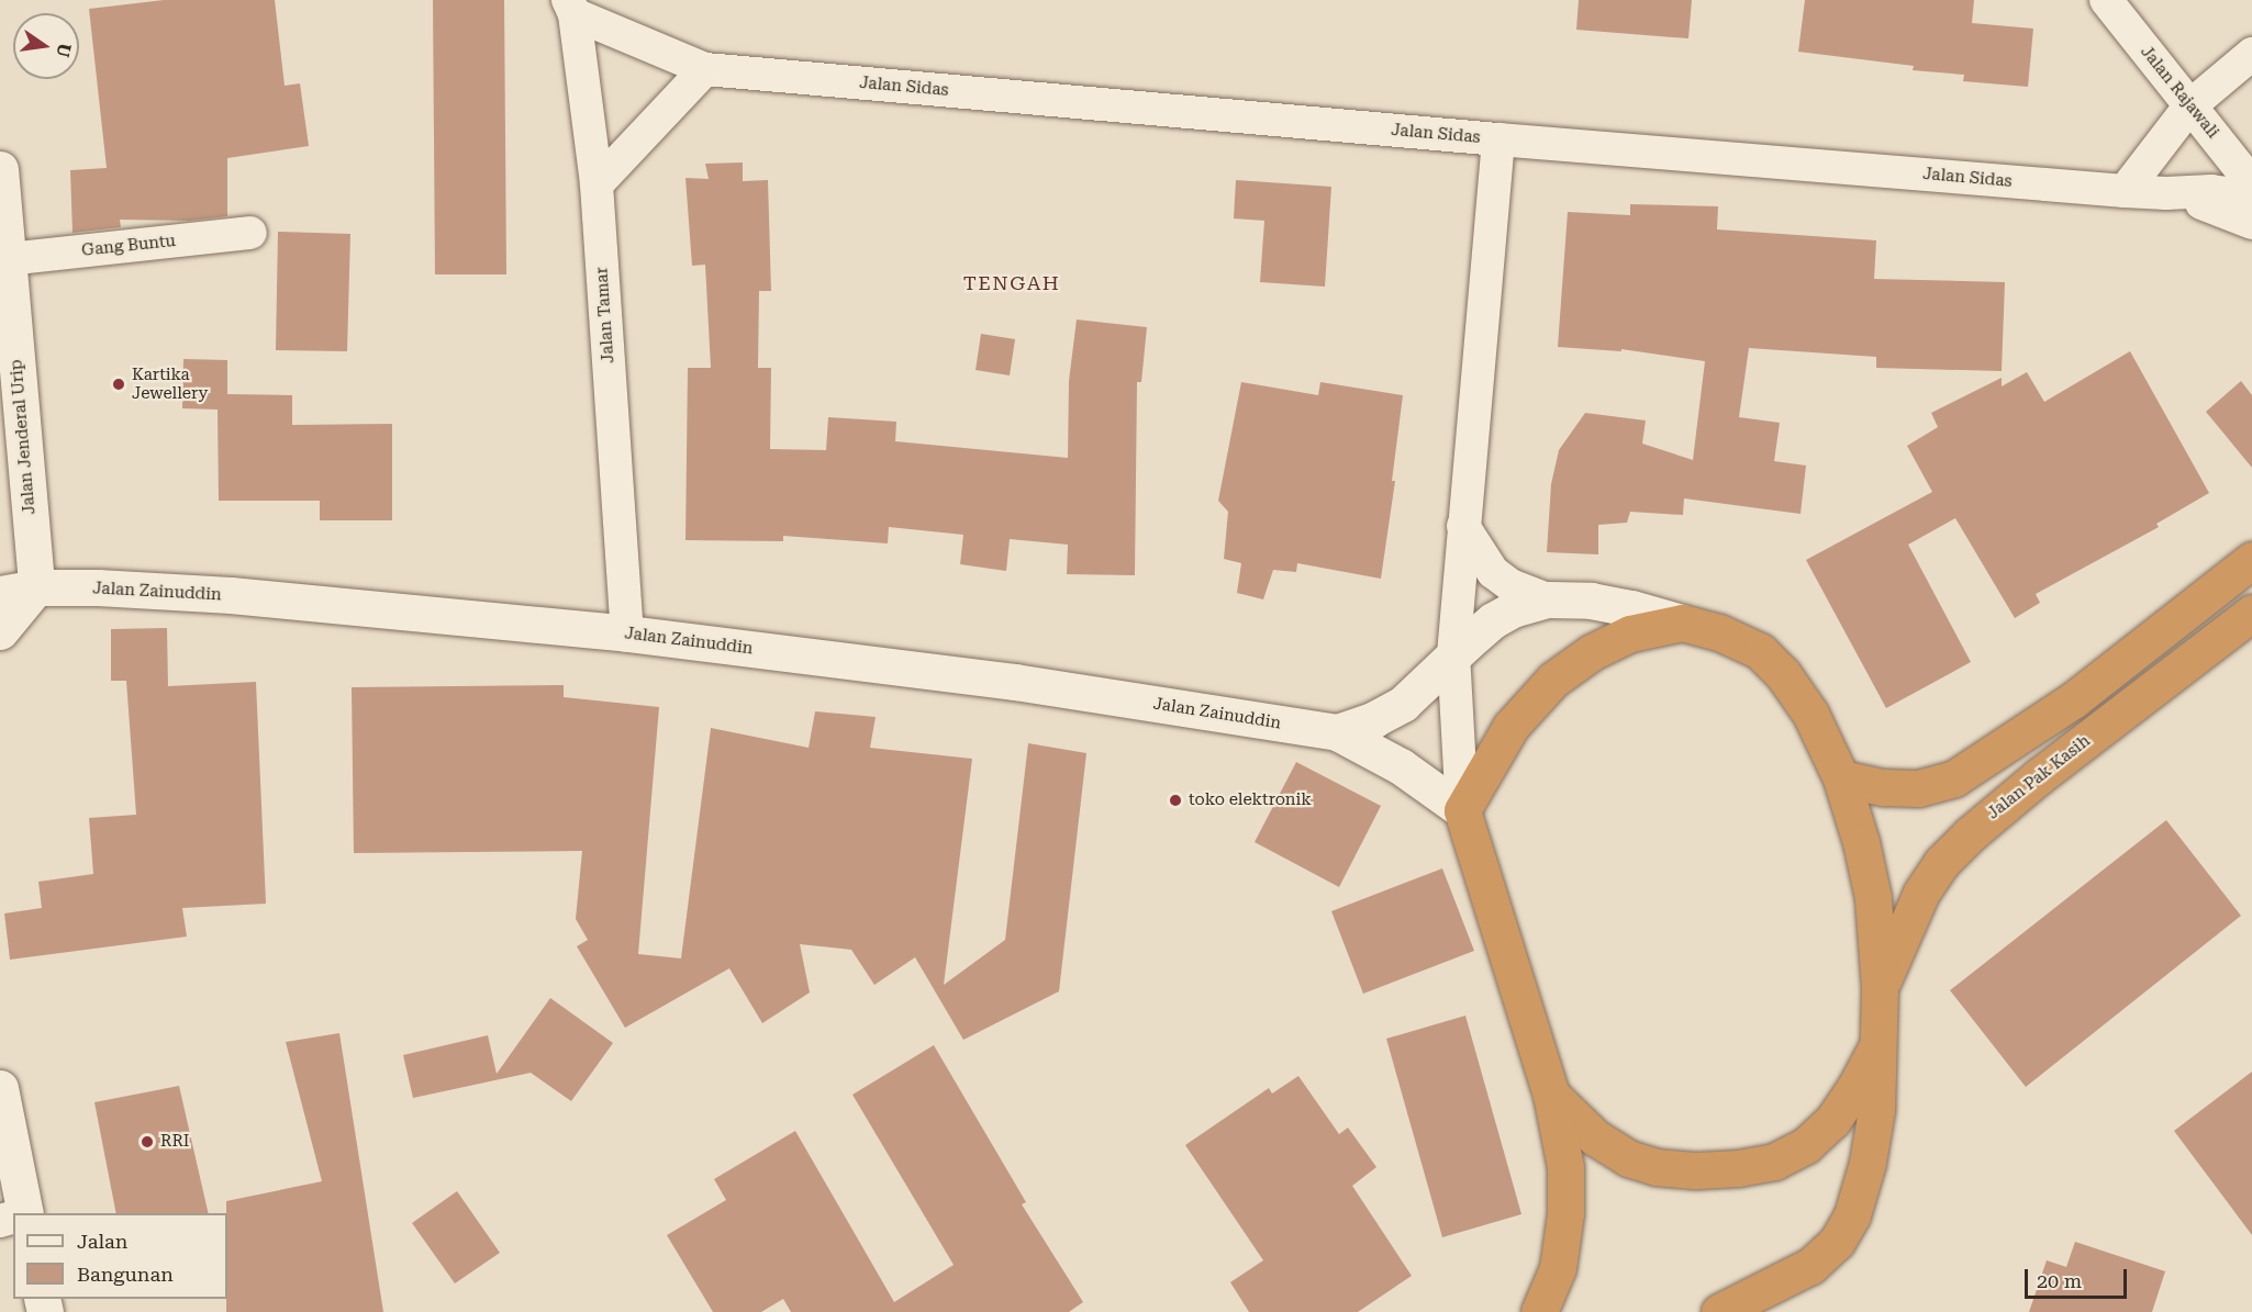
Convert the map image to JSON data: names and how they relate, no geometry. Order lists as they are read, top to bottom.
{
  "streets": {
    "highway": ["Jalan Pak Kasih"],
    "street": [
      "Jalan Sidas",
      "Jalan Rajawali",
      "Gang Buntu",
      "Jalan Tamar",
      "Jalan Jenderal Urip",
      "Jalan Zainuddin"
    ]
  },
  "crossings": [
    ["Jalan Sidas", "Jalan Tamar"],
    ["Gang Buntu", "Jalan Jenderal Urip"],
    ["Jalan Tamar", "Jalan Zainuddin"],
    ["Jalan Jenderal Urip", "Jalan Zainuddin"]
  ],
  "districts": ["TENGAH"],
  "places": ["Kartika Jewellery", "toko elektronik", "RRI"],
  "legend": ["Jalan", "Bangunan"],
  "scale_bar": "20 m",
  "north": "right"
}
